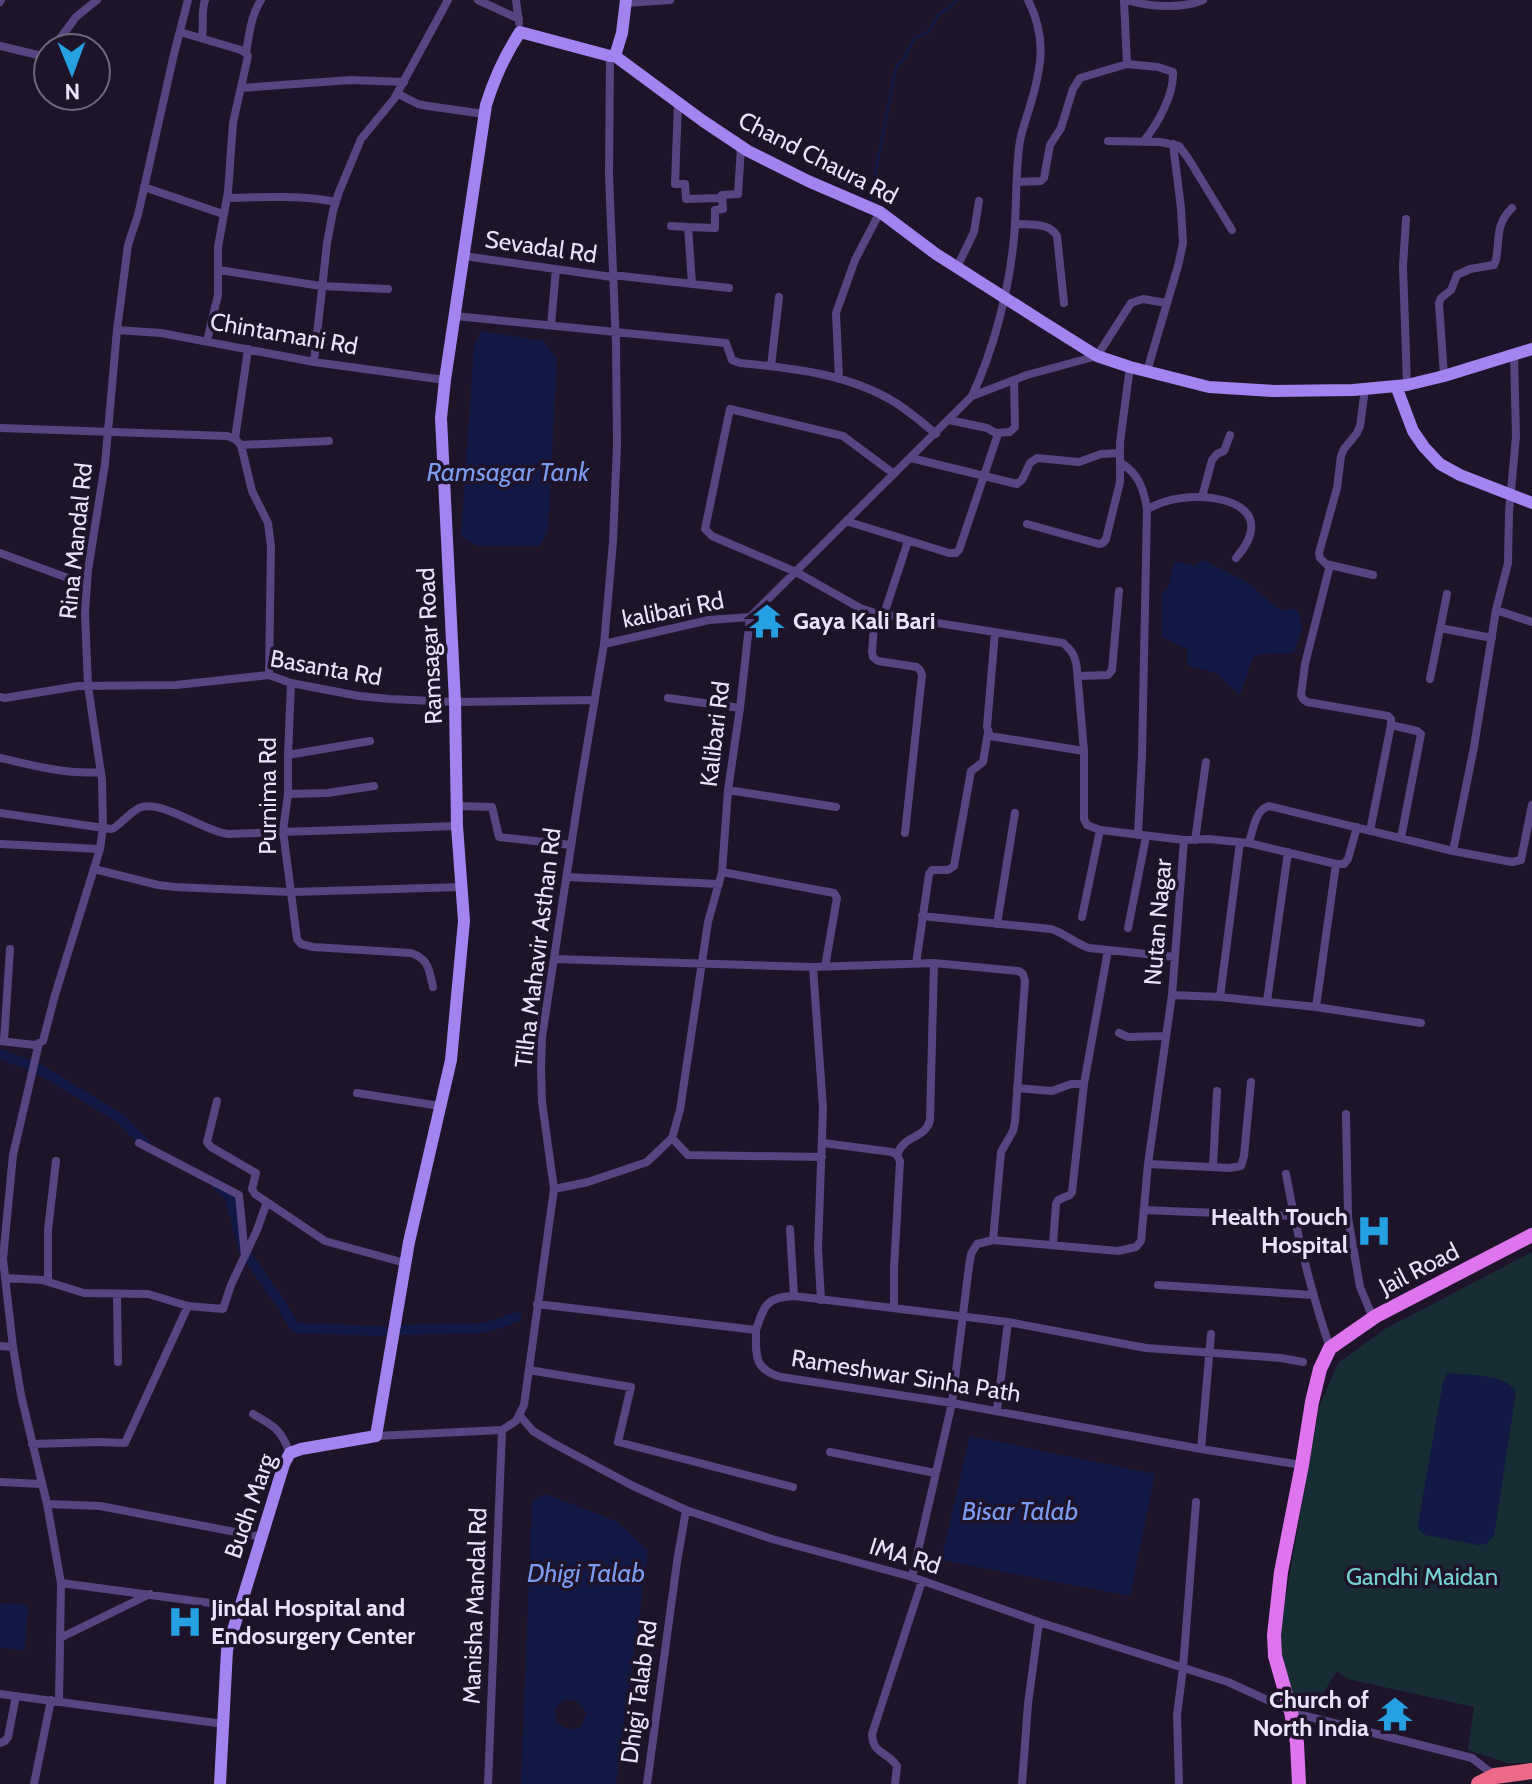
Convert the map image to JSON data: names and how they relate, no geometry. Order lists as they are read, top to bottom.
{
  "streets": {
    "main road": ["Jail Road"],
    "street": [
      "Chand Chaura Rd",
      "Sevadal Rd",
      "Chintamani Rd",
      "Rina Mandal Rd",
      "kalibari Rd",
      "Ramsagar Road",
      "Basanta Rd",
      "Kalibari Rd",
      "Purnima Rd",
      "Nutan Nagar",
      "Tilha Mahavir Asthan Rd",
      "Rameshwar Sinha Path",
      "Budh Marg",
      "IMA Rd",
      "Manisha Mandal Rd",
      "Dhigi Talab Rd"
    ]
  },
  "crossings": [
    ["Chand Chaura Rd", "Kalibari Rd"],
    ["Chand Chaura Rd", "Tilha Mahavir Asthan Rd"],
    ["Sevadal Rd", "Ramsagar Road"],
    ["Sevadal Rd", "Tilha Mahavir Asthan Rd"],
    ["Chintamani Rd", "Rina Mandal Rd"],
    ["Chintamani Rd", "Ramsagar Road"],
    ["Rina Mandal Rd", "Basanta Rd"],
    ["kalibari Rd", "Kalibari Rd"],
    ["kalibari Rd", "Tilha Mahavir Asthan Rd"],
    ["Ramsagar Road", "Basanta Rd"],
    ["Basanta Rd", "Purnima Rd"],
    ["Basanta Rd", "Tilha Mahavir Asthan Rd"],
    ["Tilha Mahavir Asthan Rd", "IMA Rd"],
    ["IMA Rd", "Dhigi Talab Rd"]
  ],
  "water": ["Ramsagar Tank", "Bisar Talab", "Dhigi Talab"],
  "parks": ["Gandhi Maidan"],
  "places": {
    "temple": ["Gaya Kali Bari", "Church of North India"],
    "hospital": ["Health Touch Hospital", "Jindal Hospital and Endosurgery Center"]
  },
  "north": "bottom"
}
